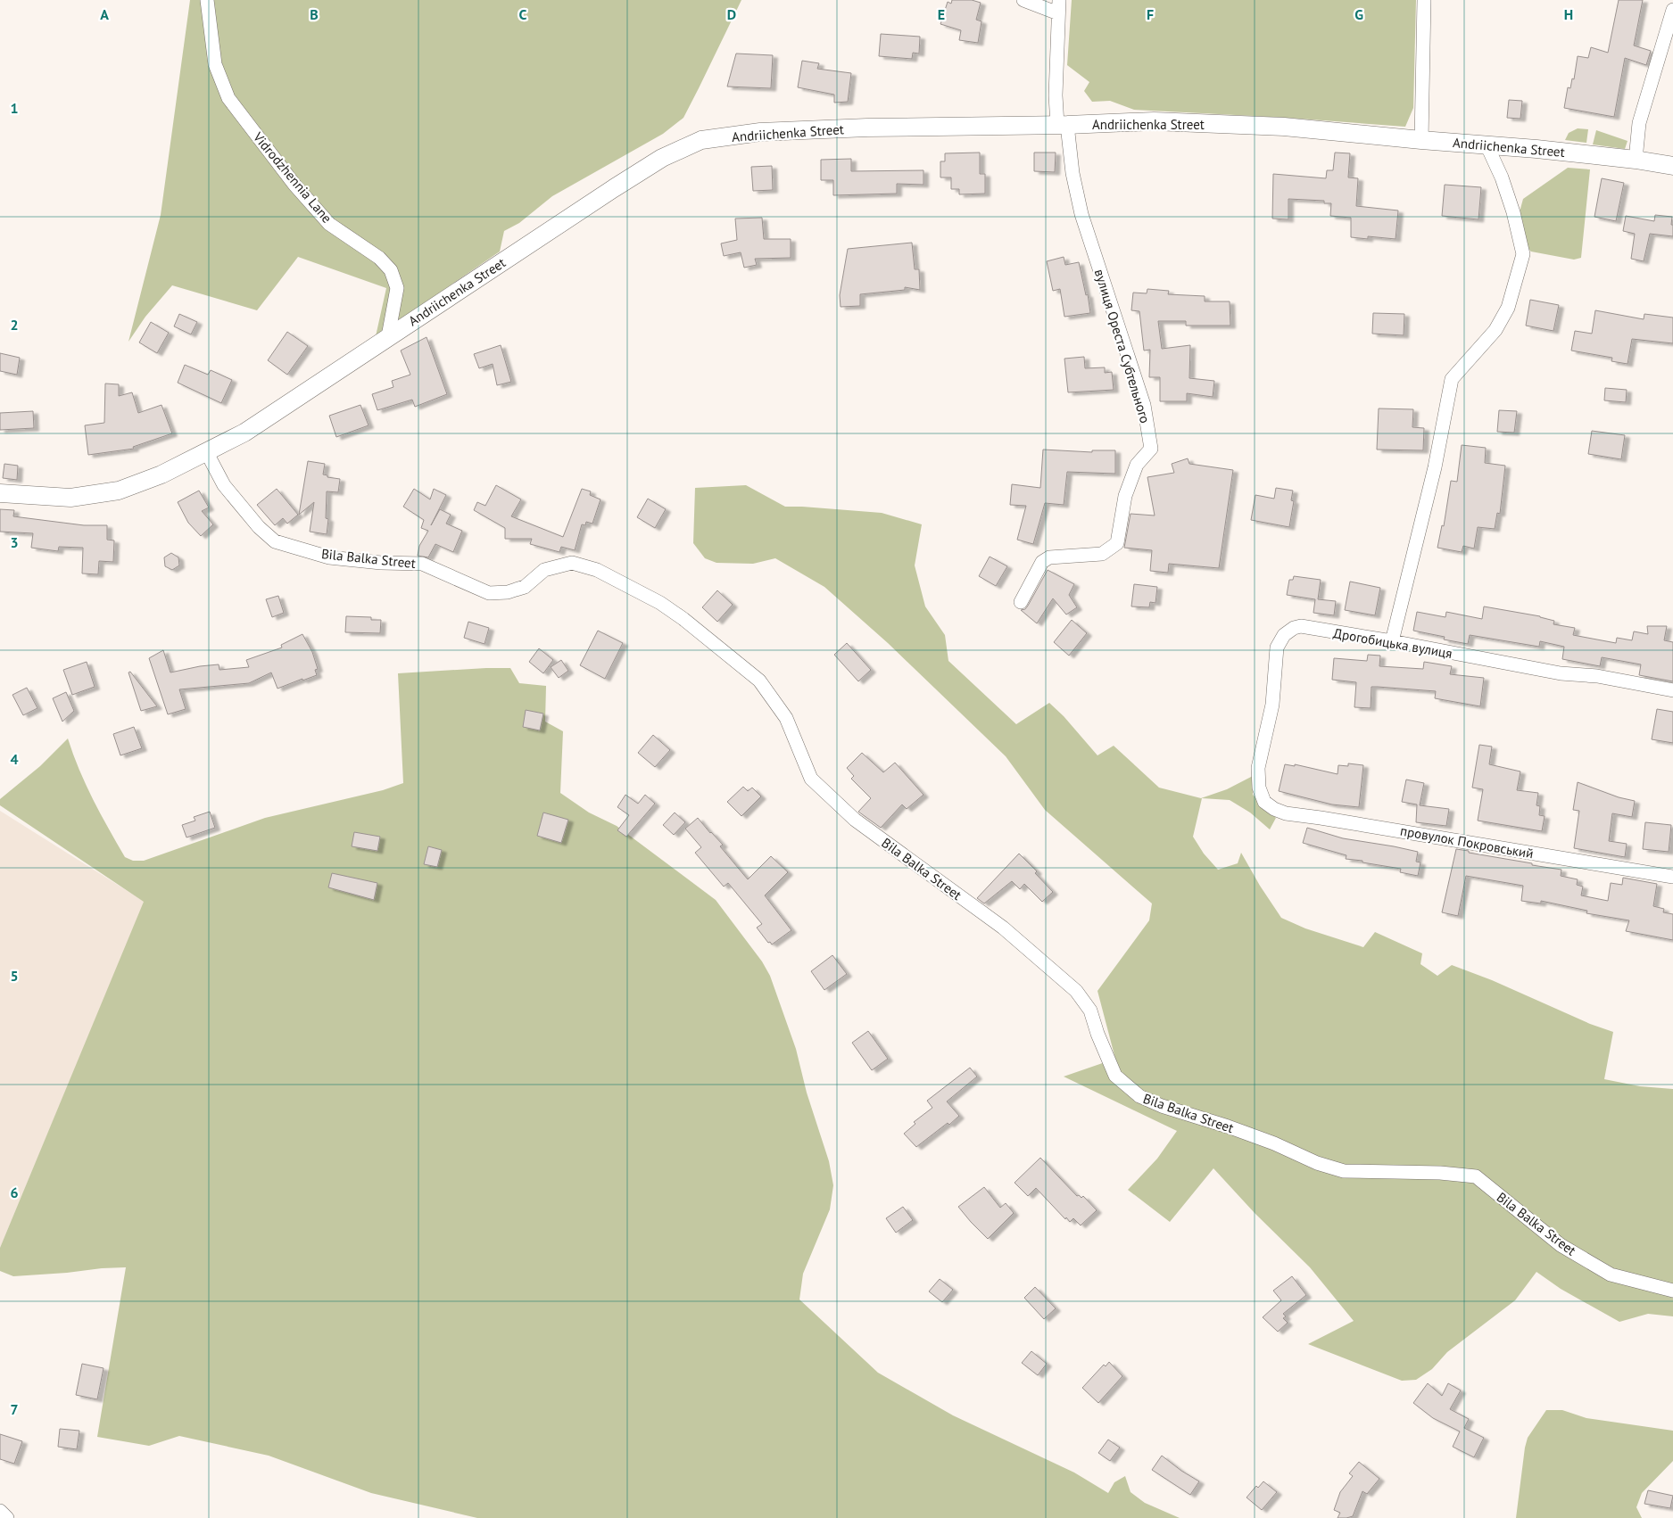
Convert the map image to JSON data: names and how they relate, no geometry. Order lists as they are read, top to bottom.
{
  "streets": {
    "street": [
      "Andriichenka Street",
      "Vidrodzhennia Lane",
      "вулиця Ореста Субтельного",
      "Bila Balka Street",
      "Дрогобицька вулиця",
      "провулок Покровський"
    ]
  },
  "crossings": [
    ["Andriichenka Street", "Vidrodzhennia Lane"],
    ["Andriichenka Street", "вулиця Ореста Субтельного"],
    ["Andriichenka Street", "Bila Balka Street"],
    ["Дрогобицька вулиця", "провулок Покровський"]
  ],
  "grid": {
    "columns": [
      "A",
      "B",
      "C",
      "D",
      "E",
      "F",
      "G",
      "H"
    ],
    "rows": [
      "1",
      "2",
      "3",
      "4",
      "5",
      "6",
      "7"
    ]
  }
}
